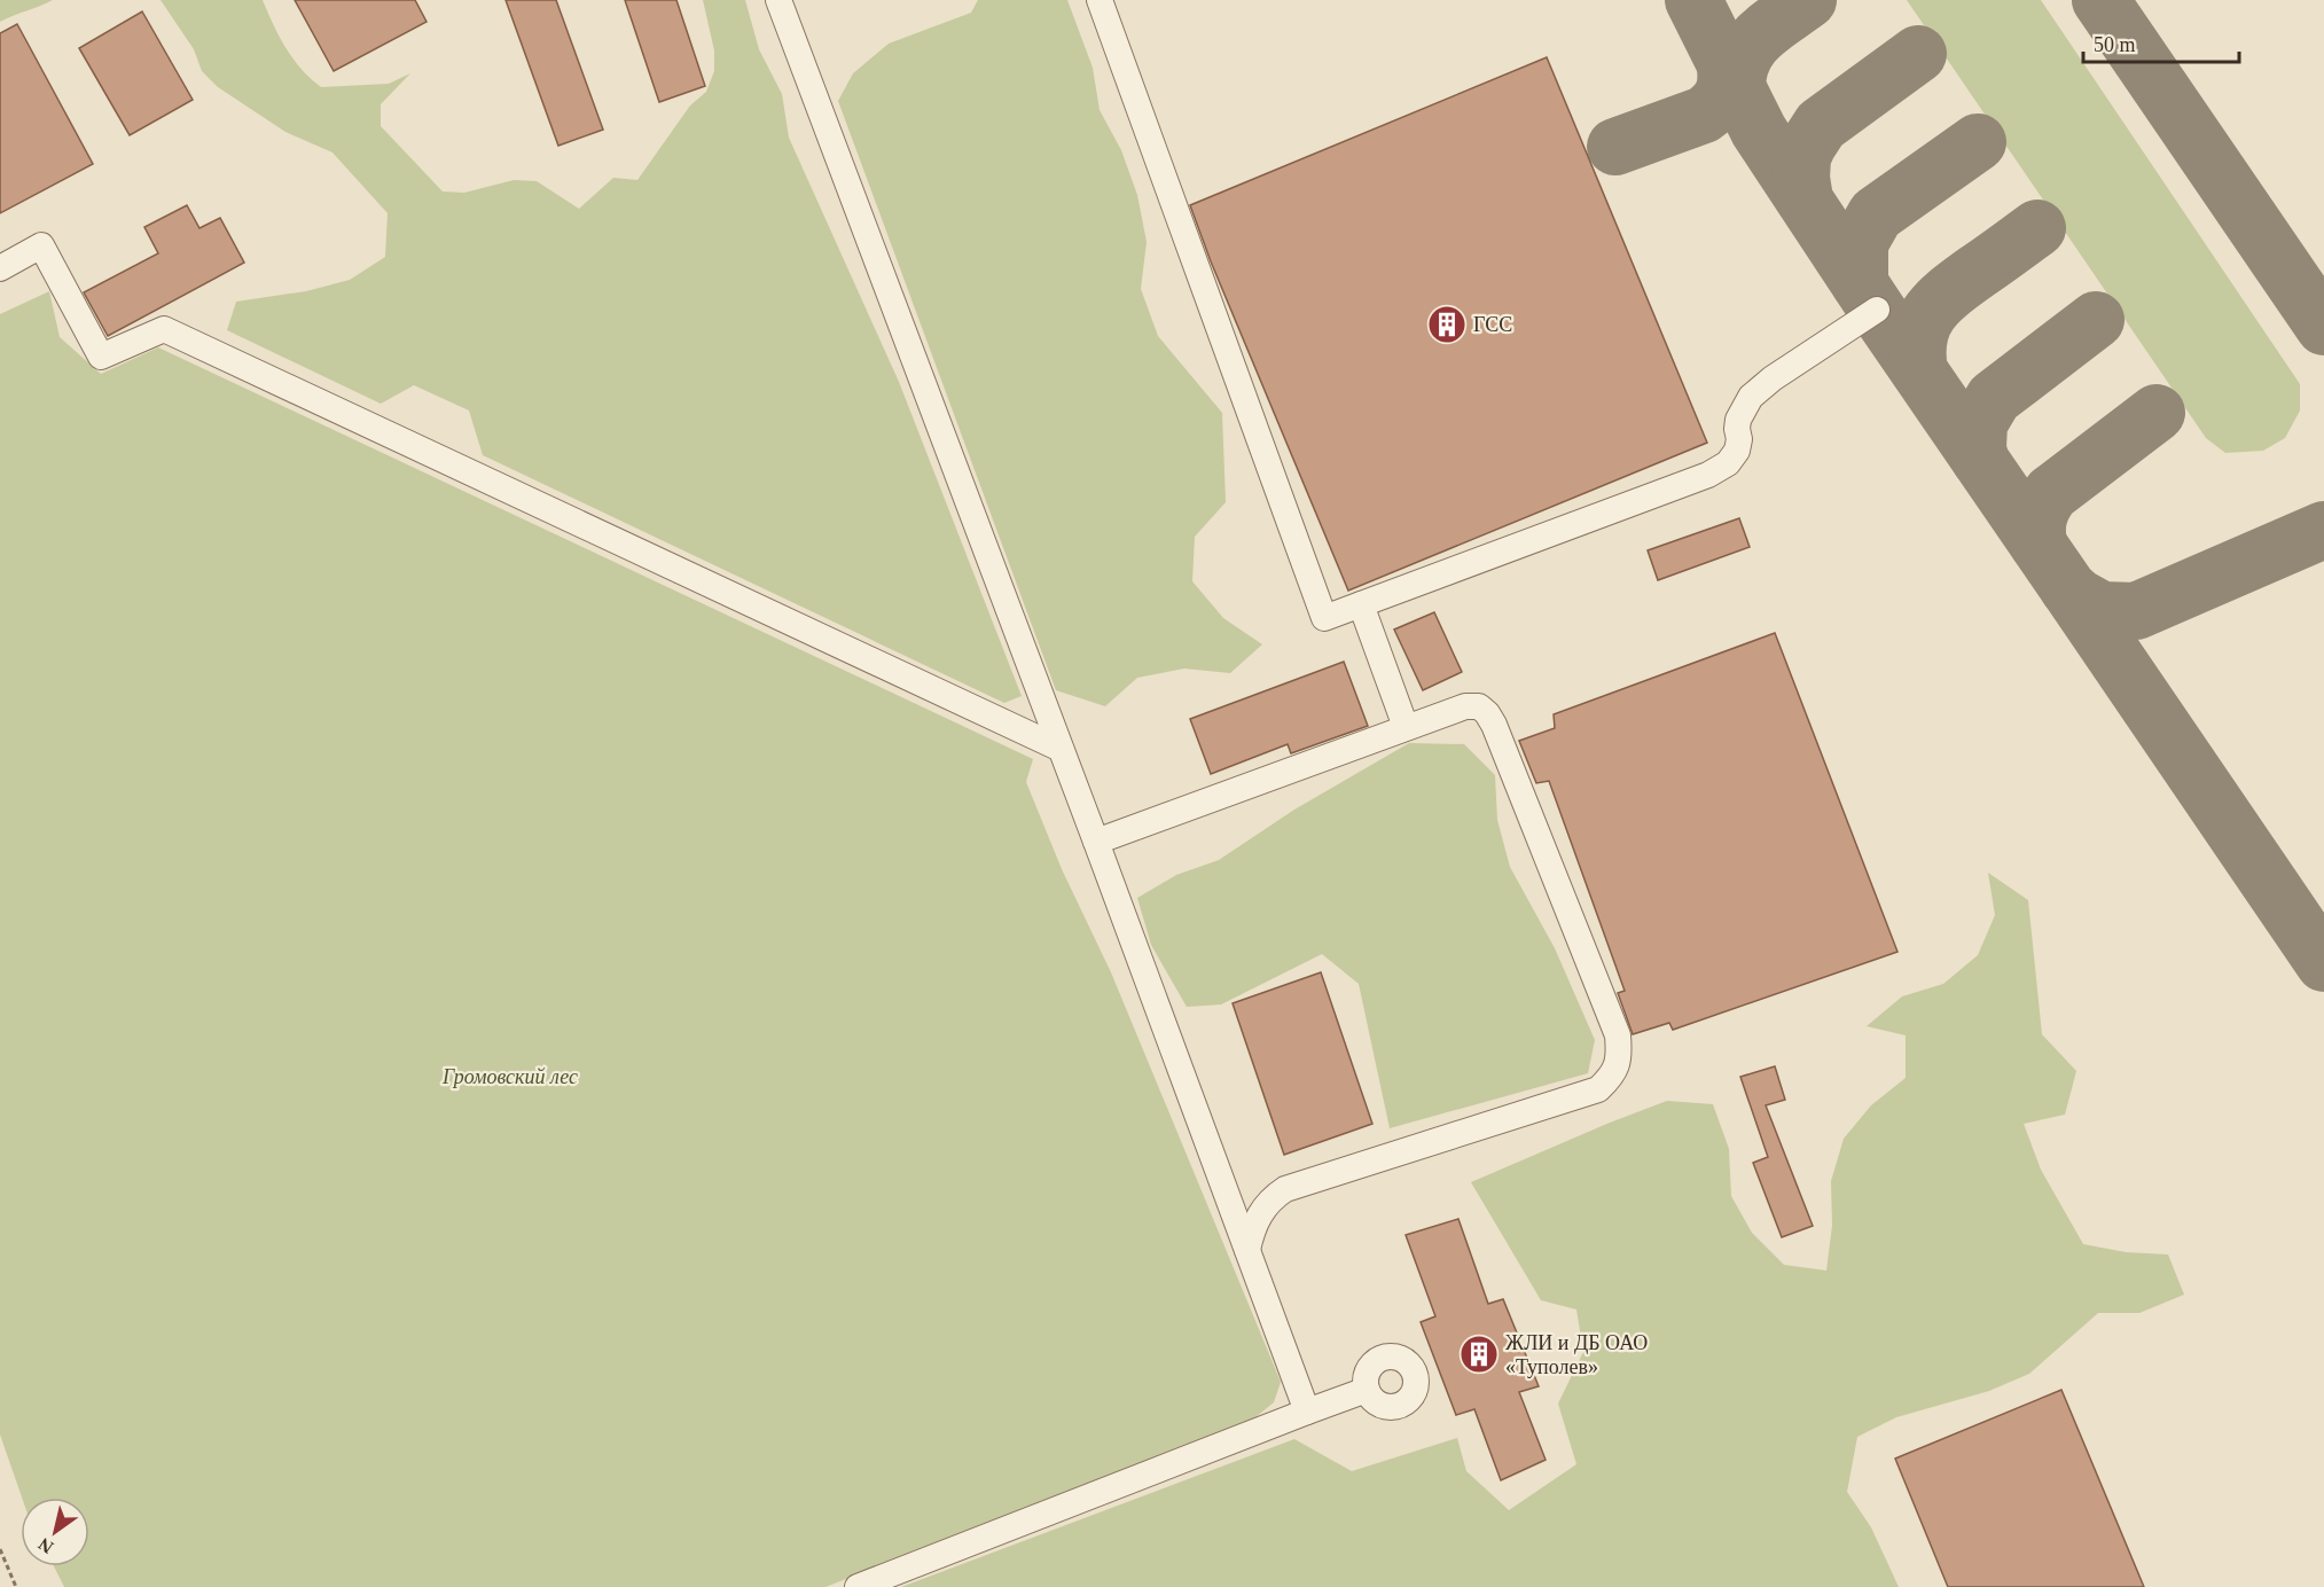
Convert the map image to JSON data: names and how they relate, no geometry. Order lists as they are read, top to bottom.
{
  "parks": ["Громовский лес"],
  "places": {
    "building": ["ГСС", "ЖЛИ и ДБ ОАО «Туполев»"]
  },
  "scale_bar": "50 m",
  "north": "bottom left"
}
